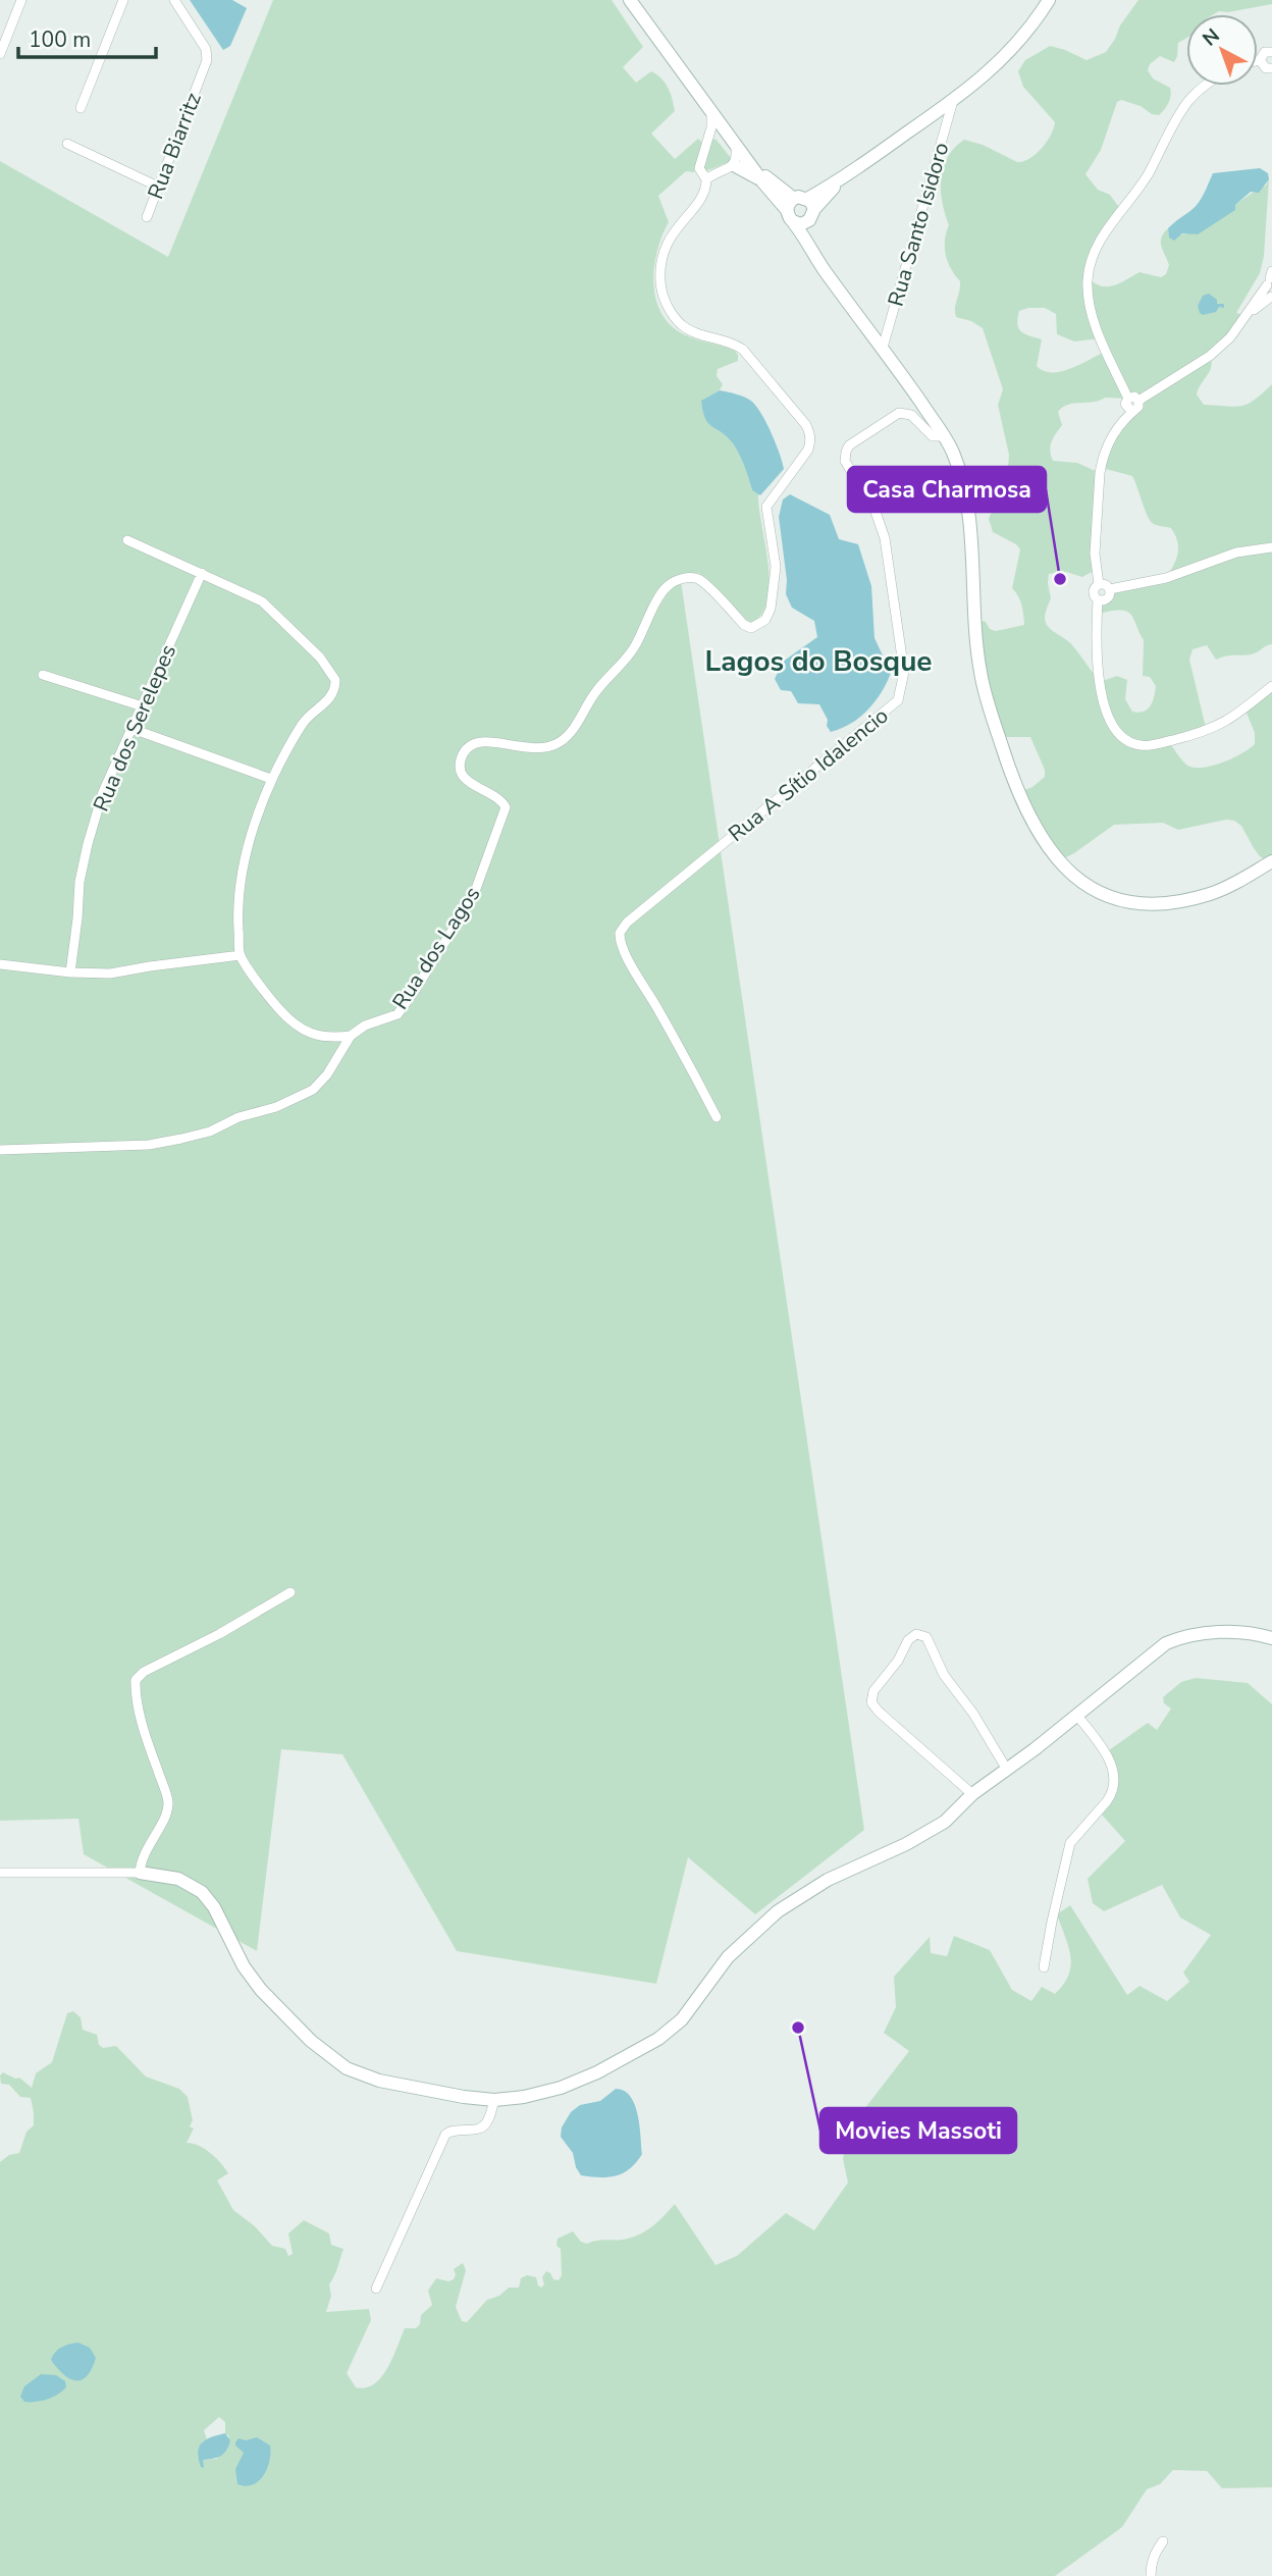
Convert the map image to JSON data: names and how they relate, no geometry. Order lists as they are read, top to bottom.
{
  "streets": {
    "street": [
      "Rua Biarritz",
      "Rua Santo Isidoro",
      "Rua dos Serelepes",
      "Rua A Sítio Idalencio",
      "Rua dos Lagos"
    ]
  },
  "districts": ["Lagos do Bosque"],
  "places": ["Casa Charmosa", "Movies Massoti"],
  "scale_bar": "100 m",
  "north": "top left"
}
